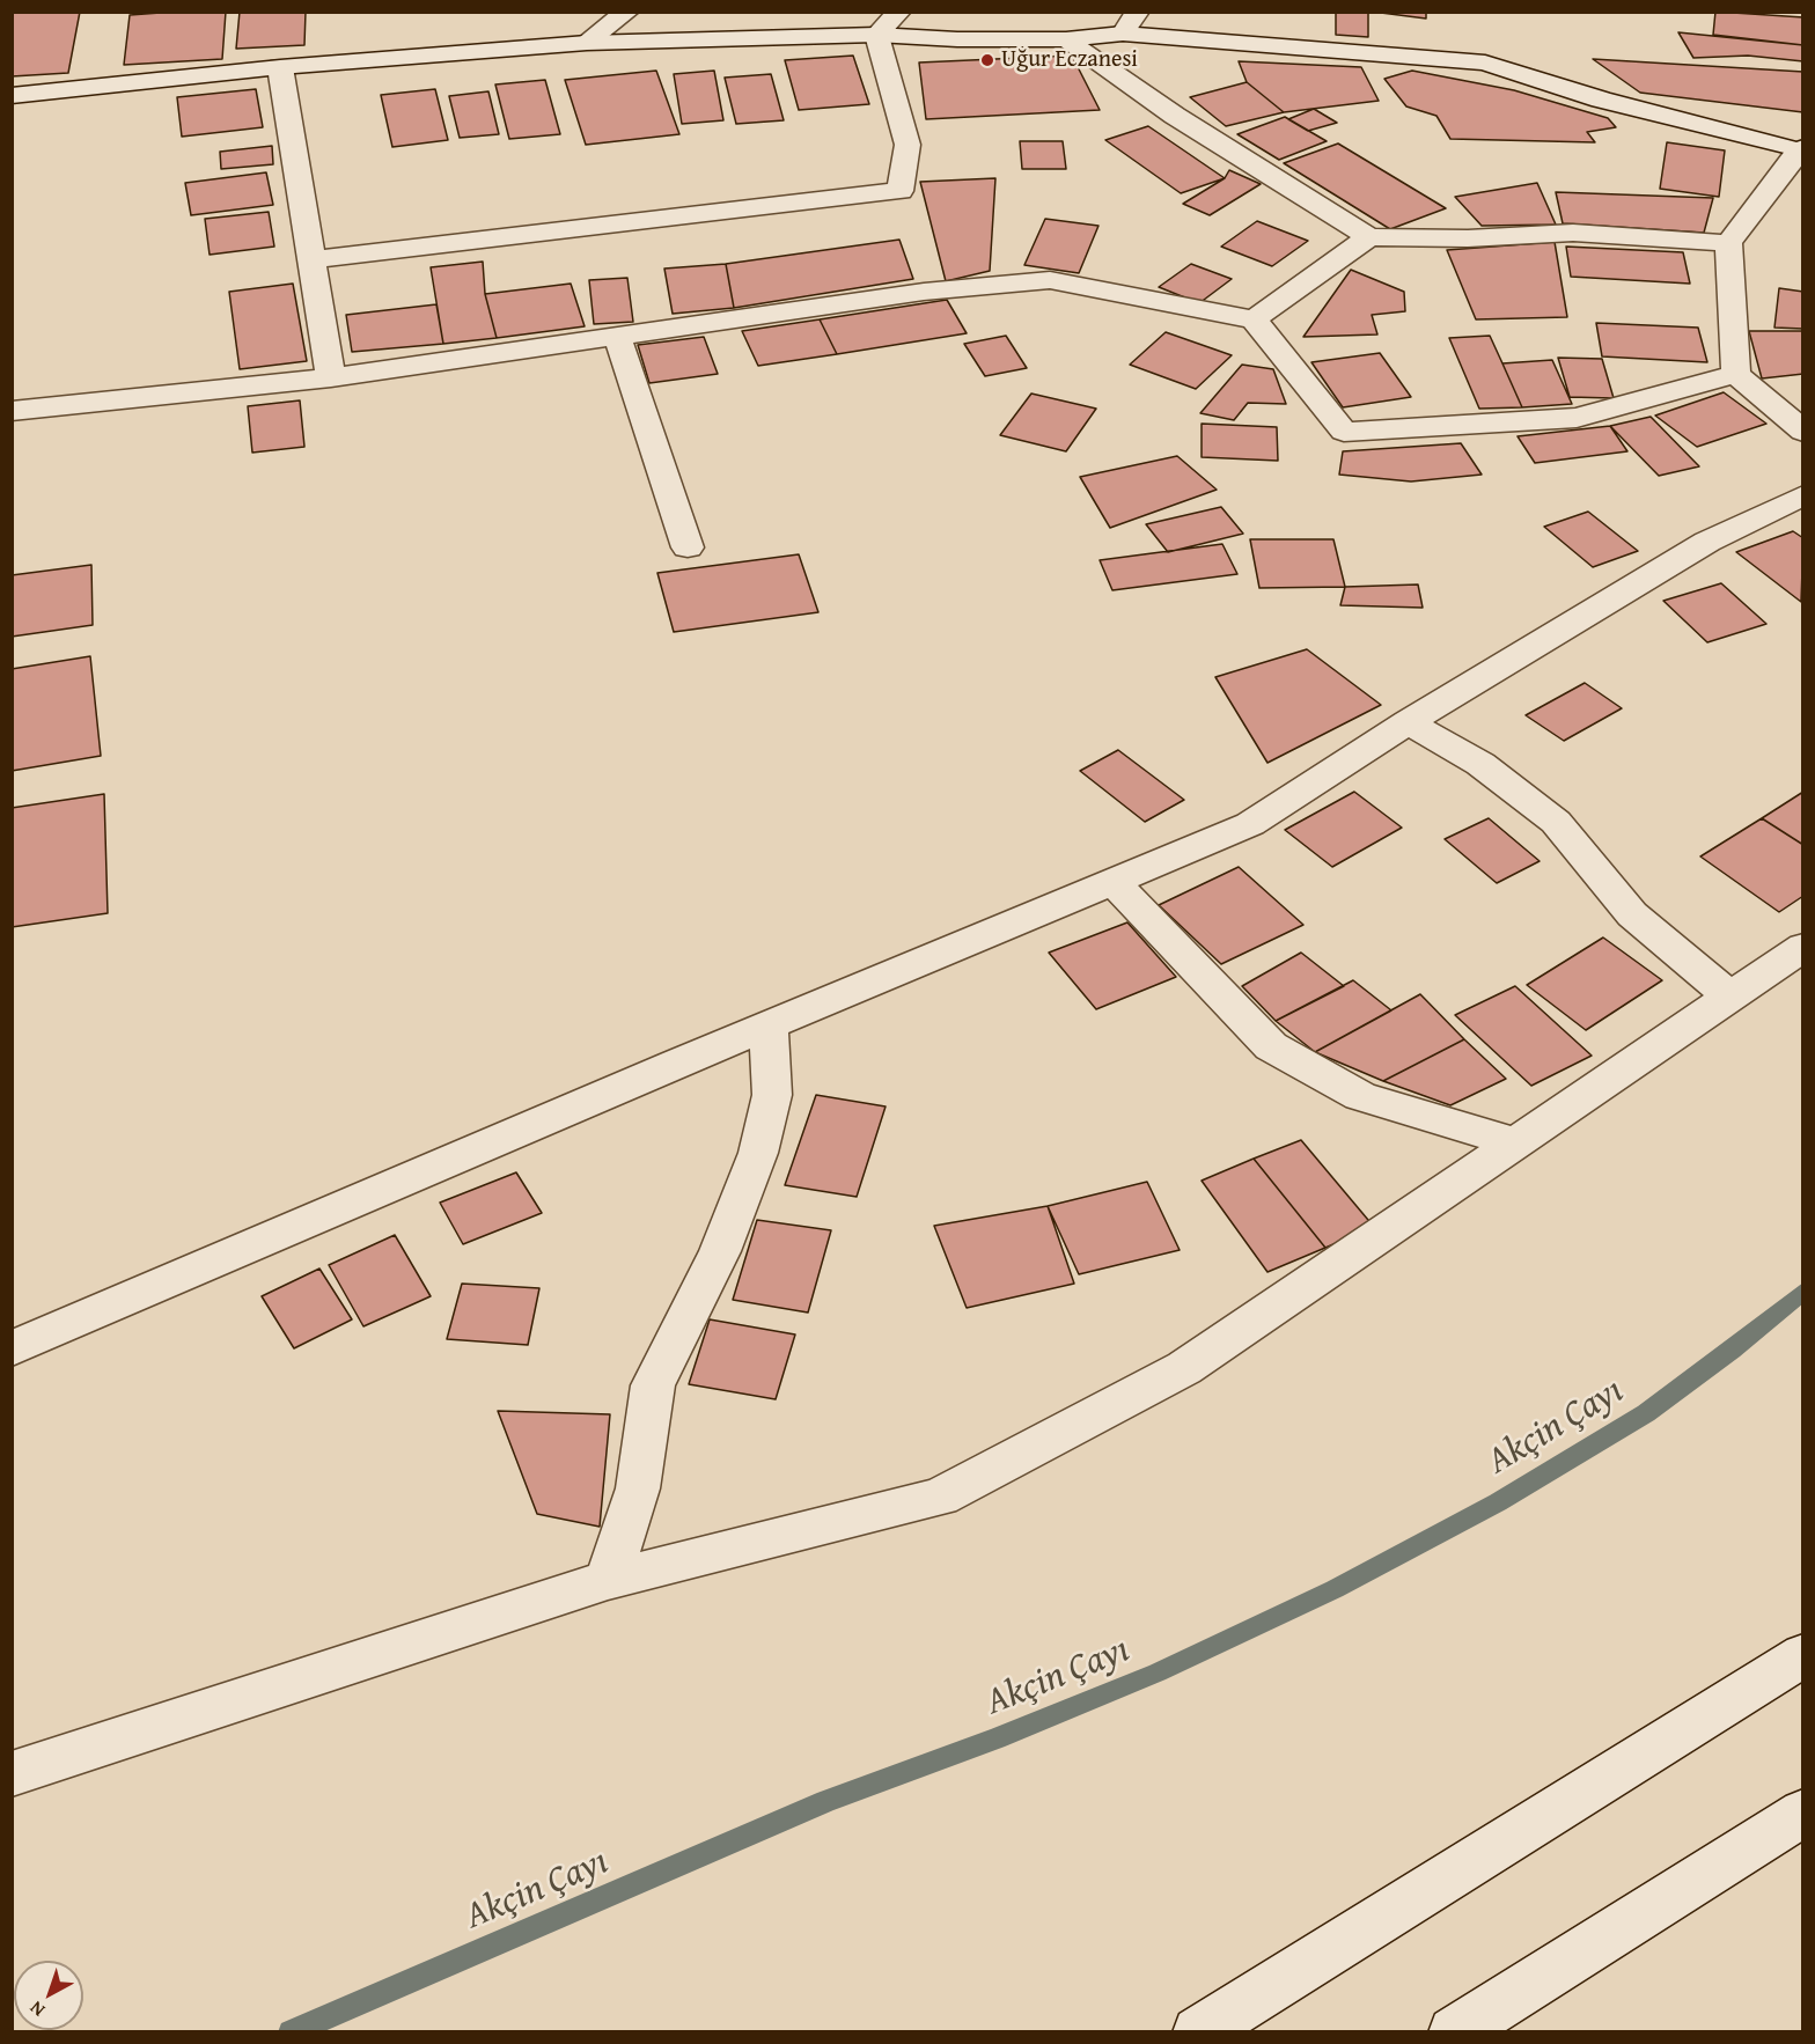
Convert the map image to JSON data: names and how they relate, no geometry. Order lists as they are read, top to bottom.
{
  "water": ["Akçin Çayı"],
  "places": ["Uğur Eczanesi"],
  "north": "bottom left"
}
